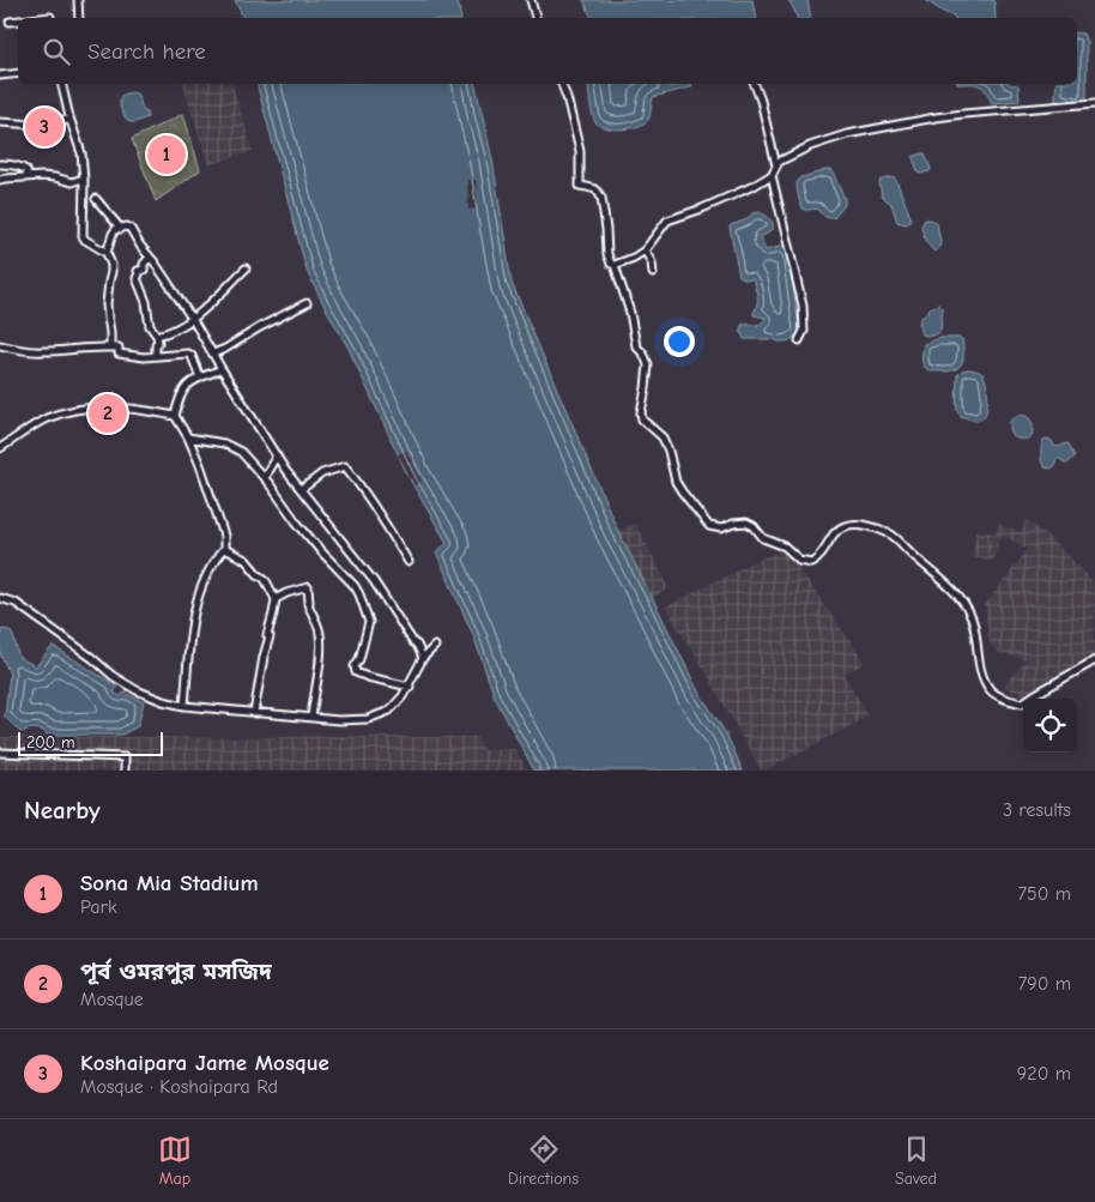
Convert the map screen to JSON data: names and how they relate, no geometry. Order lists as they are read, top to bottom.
{
  "scale_bar": "200 m",
  "page": {
    "search": "Search here",
    "pins": ["3", "1", "2"],
    "scale": "200 m",
    "heading": ["Nearby", "3 results"],
    "list": [
      {
        "mark": "1",
        "name": "Sona Mia Stadium",
        "note": "Park",
        "value": "750 m"
      },
      {
        "mark": "2",
        "name": "পূর্ব ওমরপুর মসজিদ",
        "note": "Mosque",
        "value": "790 m"
      },
      {
        "mark": "3",
        "name": "Koshaipara Jame Mosque",
        "note": "Mosque · Koshaipara Rd",
        "value": "920 m"
      }
    ],
    "nav": ["Map", "Directions", "Saved"]
  }
}
